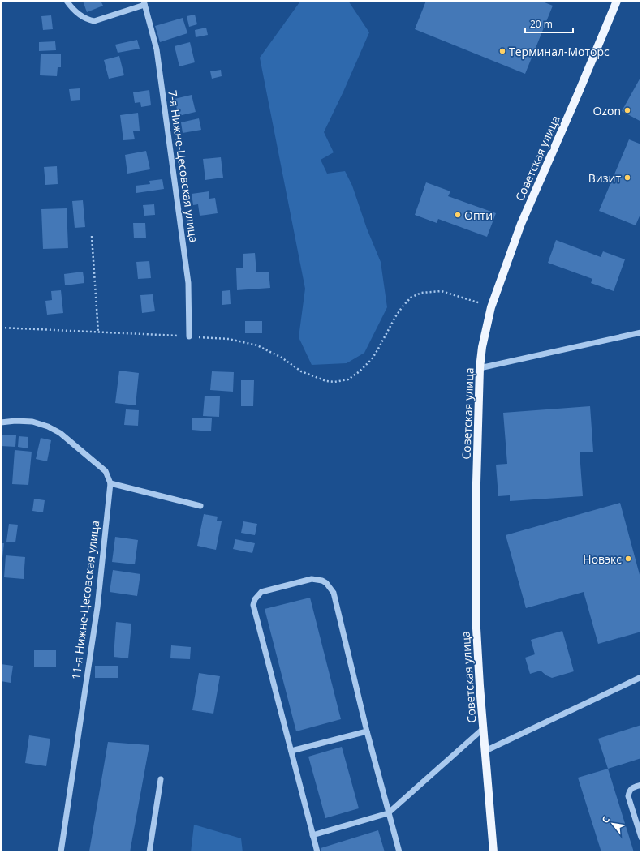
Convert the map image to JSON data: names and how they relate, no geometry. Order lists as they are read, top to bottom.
{
  "streets": {
    "main road": ["Советская улица"],
    "street": ["7-я Нижне-Цесовская улица", "11-я Нижне-Цесовская улица"]
  },
  "places": [
    "Терминал-Моторс",
    "Ozon",
    "Визит",
    "Опти",
    "Новэкс"
  ],
  "scale_bar": "20 m",
  "north": "top left"
}
